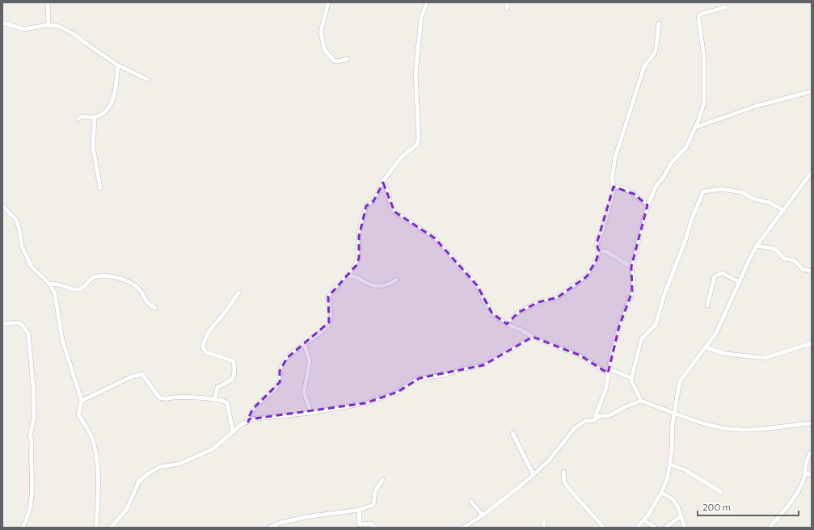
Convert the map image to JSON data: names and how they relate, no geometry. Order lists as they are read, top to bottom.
{
  "scale_bar": "200 m"
}
